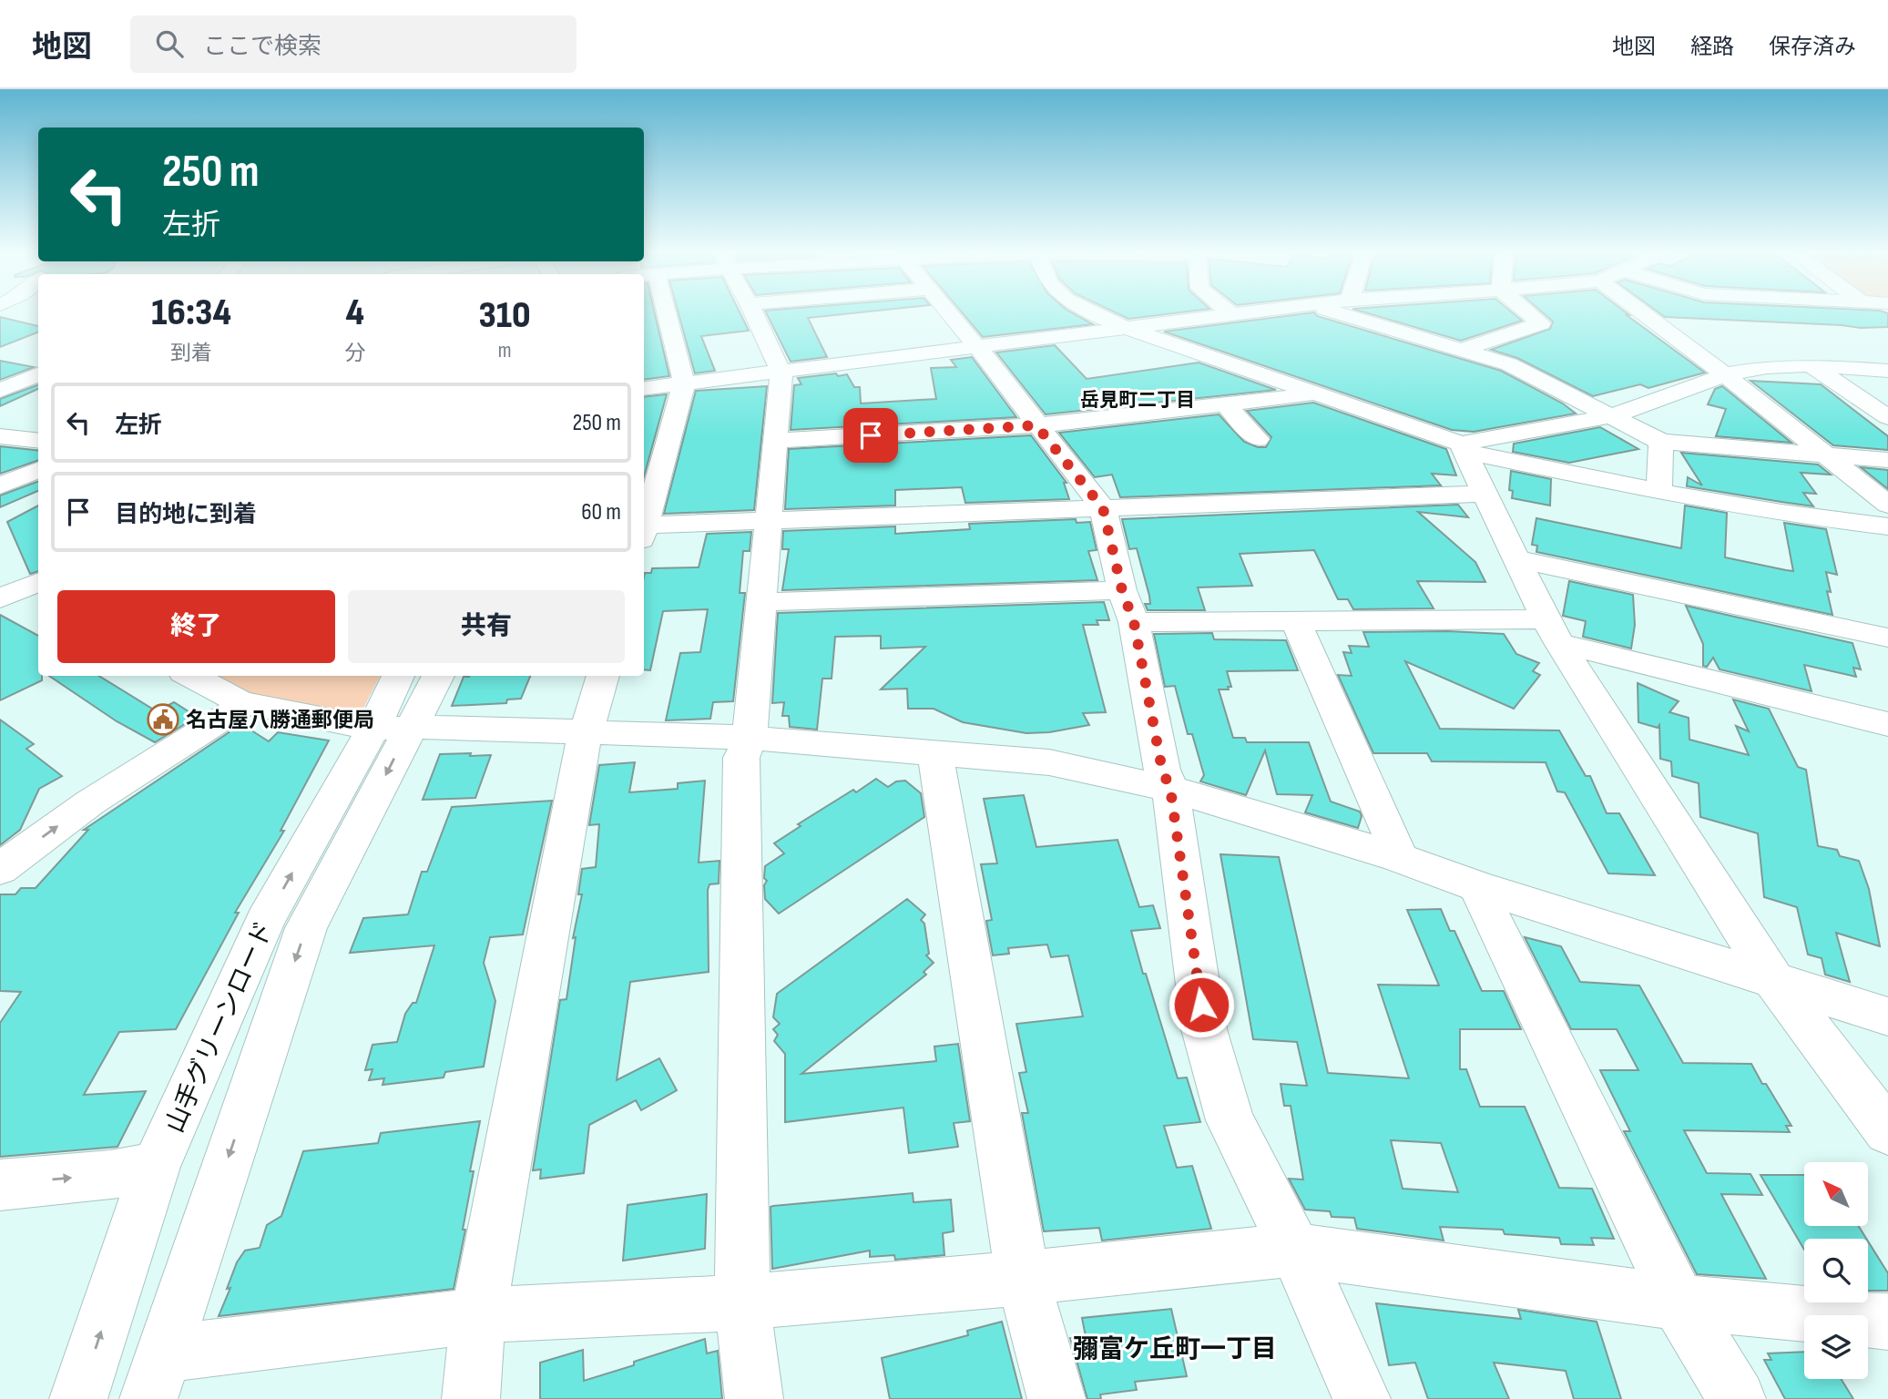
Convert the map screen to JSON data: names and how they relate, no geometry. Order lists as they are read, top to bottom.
{
  "streets": {
    "street": ["山手グリーンロード"]
  },
  "districts": ["岳見町二丁目", "彌富ケ丘町一丁目"],
  "places": {
    "public building": ["名古屋八勝通郵便局"]
  },
  "north": "top left",
  "page": {
    "header": "地図",
    "search": "ここで検索",
    "nav": ["地図", "経路", "保存済み"],
    "turn": ["250 m", "左折"],
    "eta": [
      "16:34",
      "到着",
      "4",
      "分",
      "310",
      "m"
    ],
    "list": [
      {
        "name": "左折",
        "value": "250 m"
      },
      {
        "name": "目的地に到着",
        "value": "60 m"
      }
    ],
    "buttons": ["終了", "共有"]
  }
}
